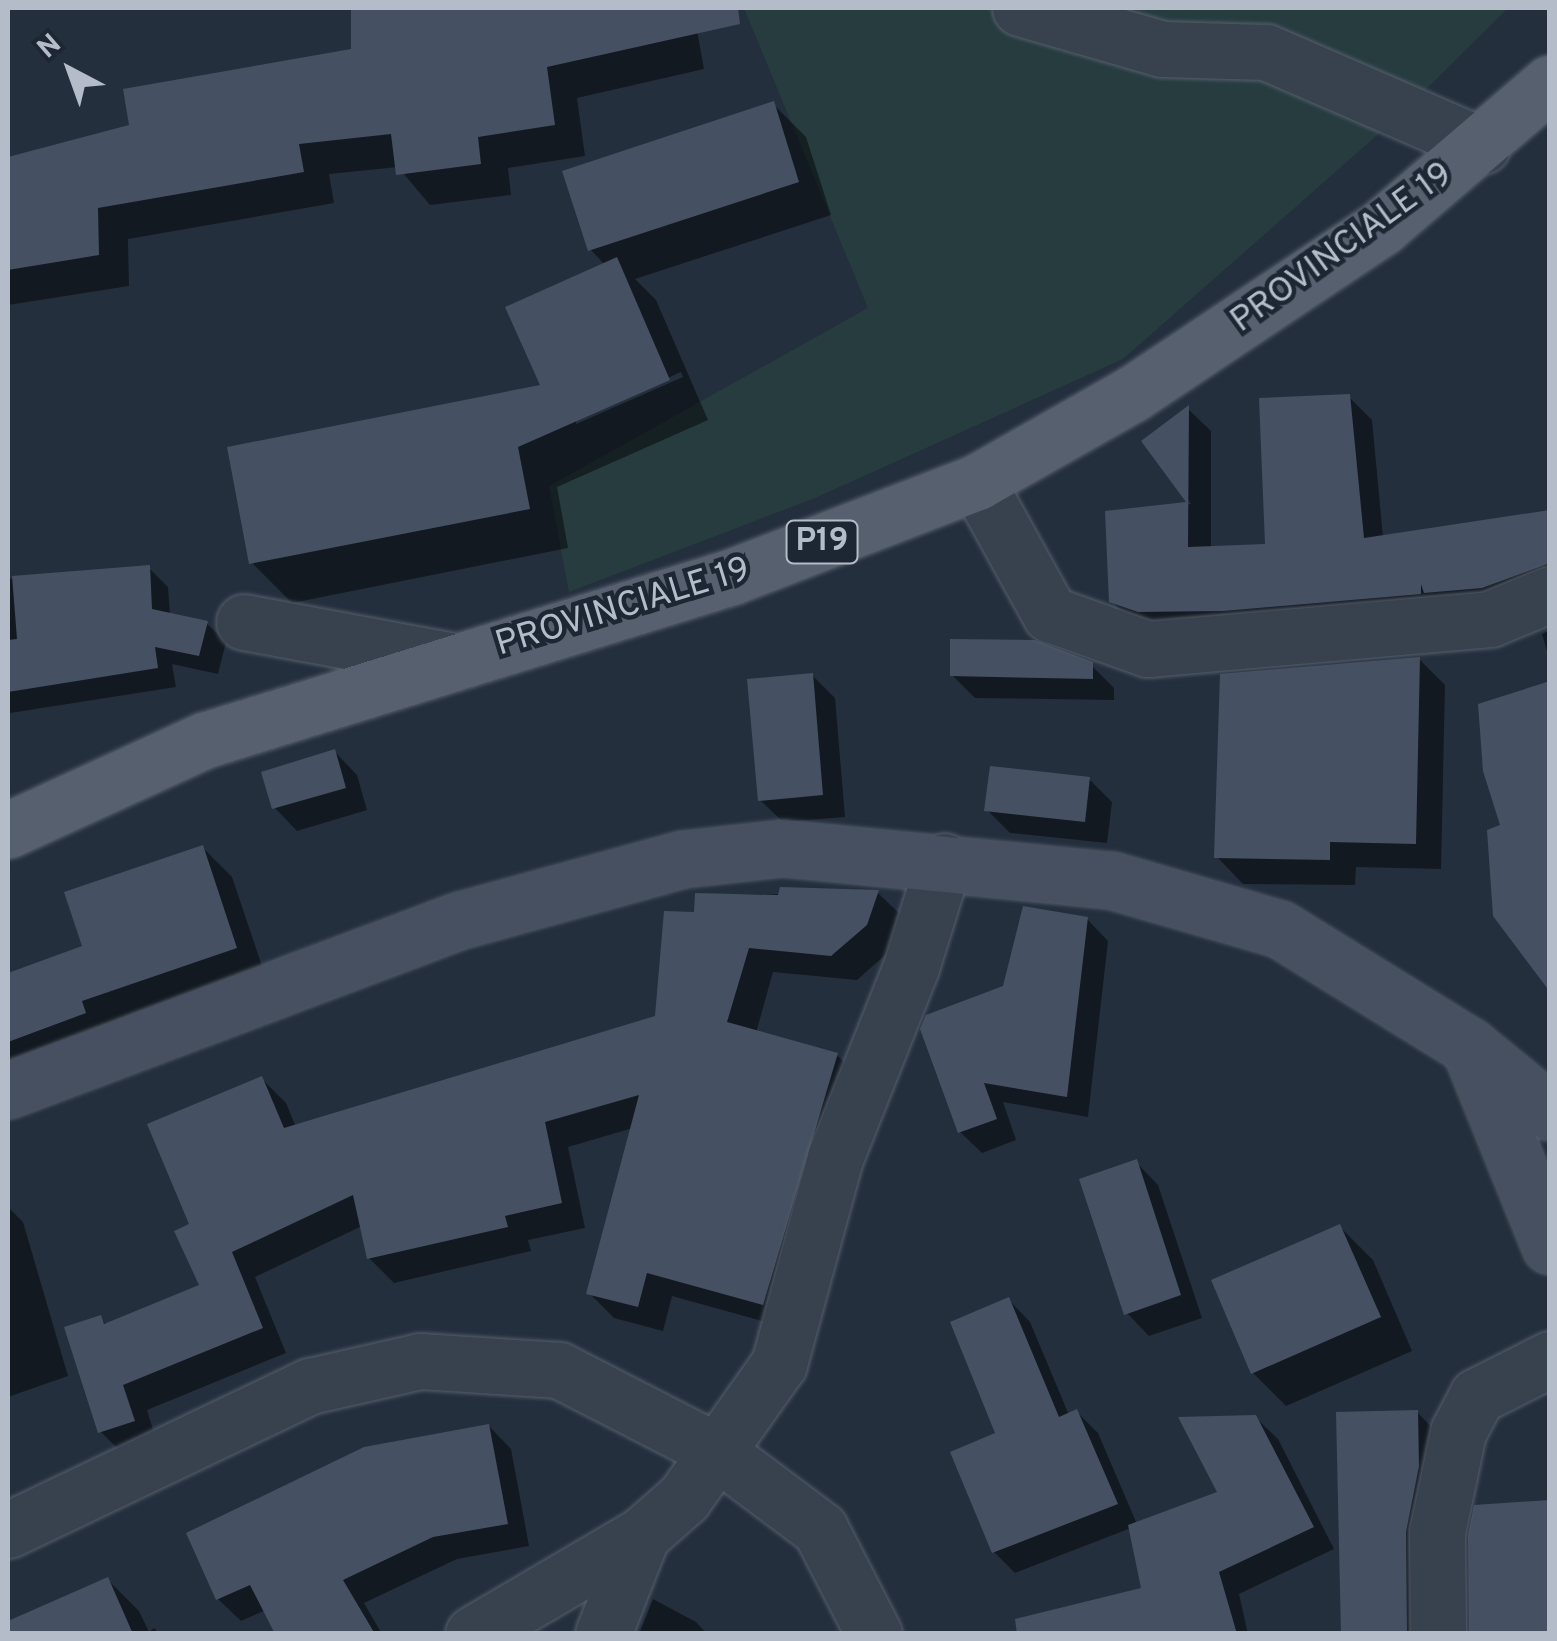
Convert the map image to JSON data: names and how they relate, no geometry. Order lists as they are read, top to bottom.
{
  "streets": {
    "main road": ["PROVINCIALE 19", "P19"]
  },
  "north": "top left"
}
